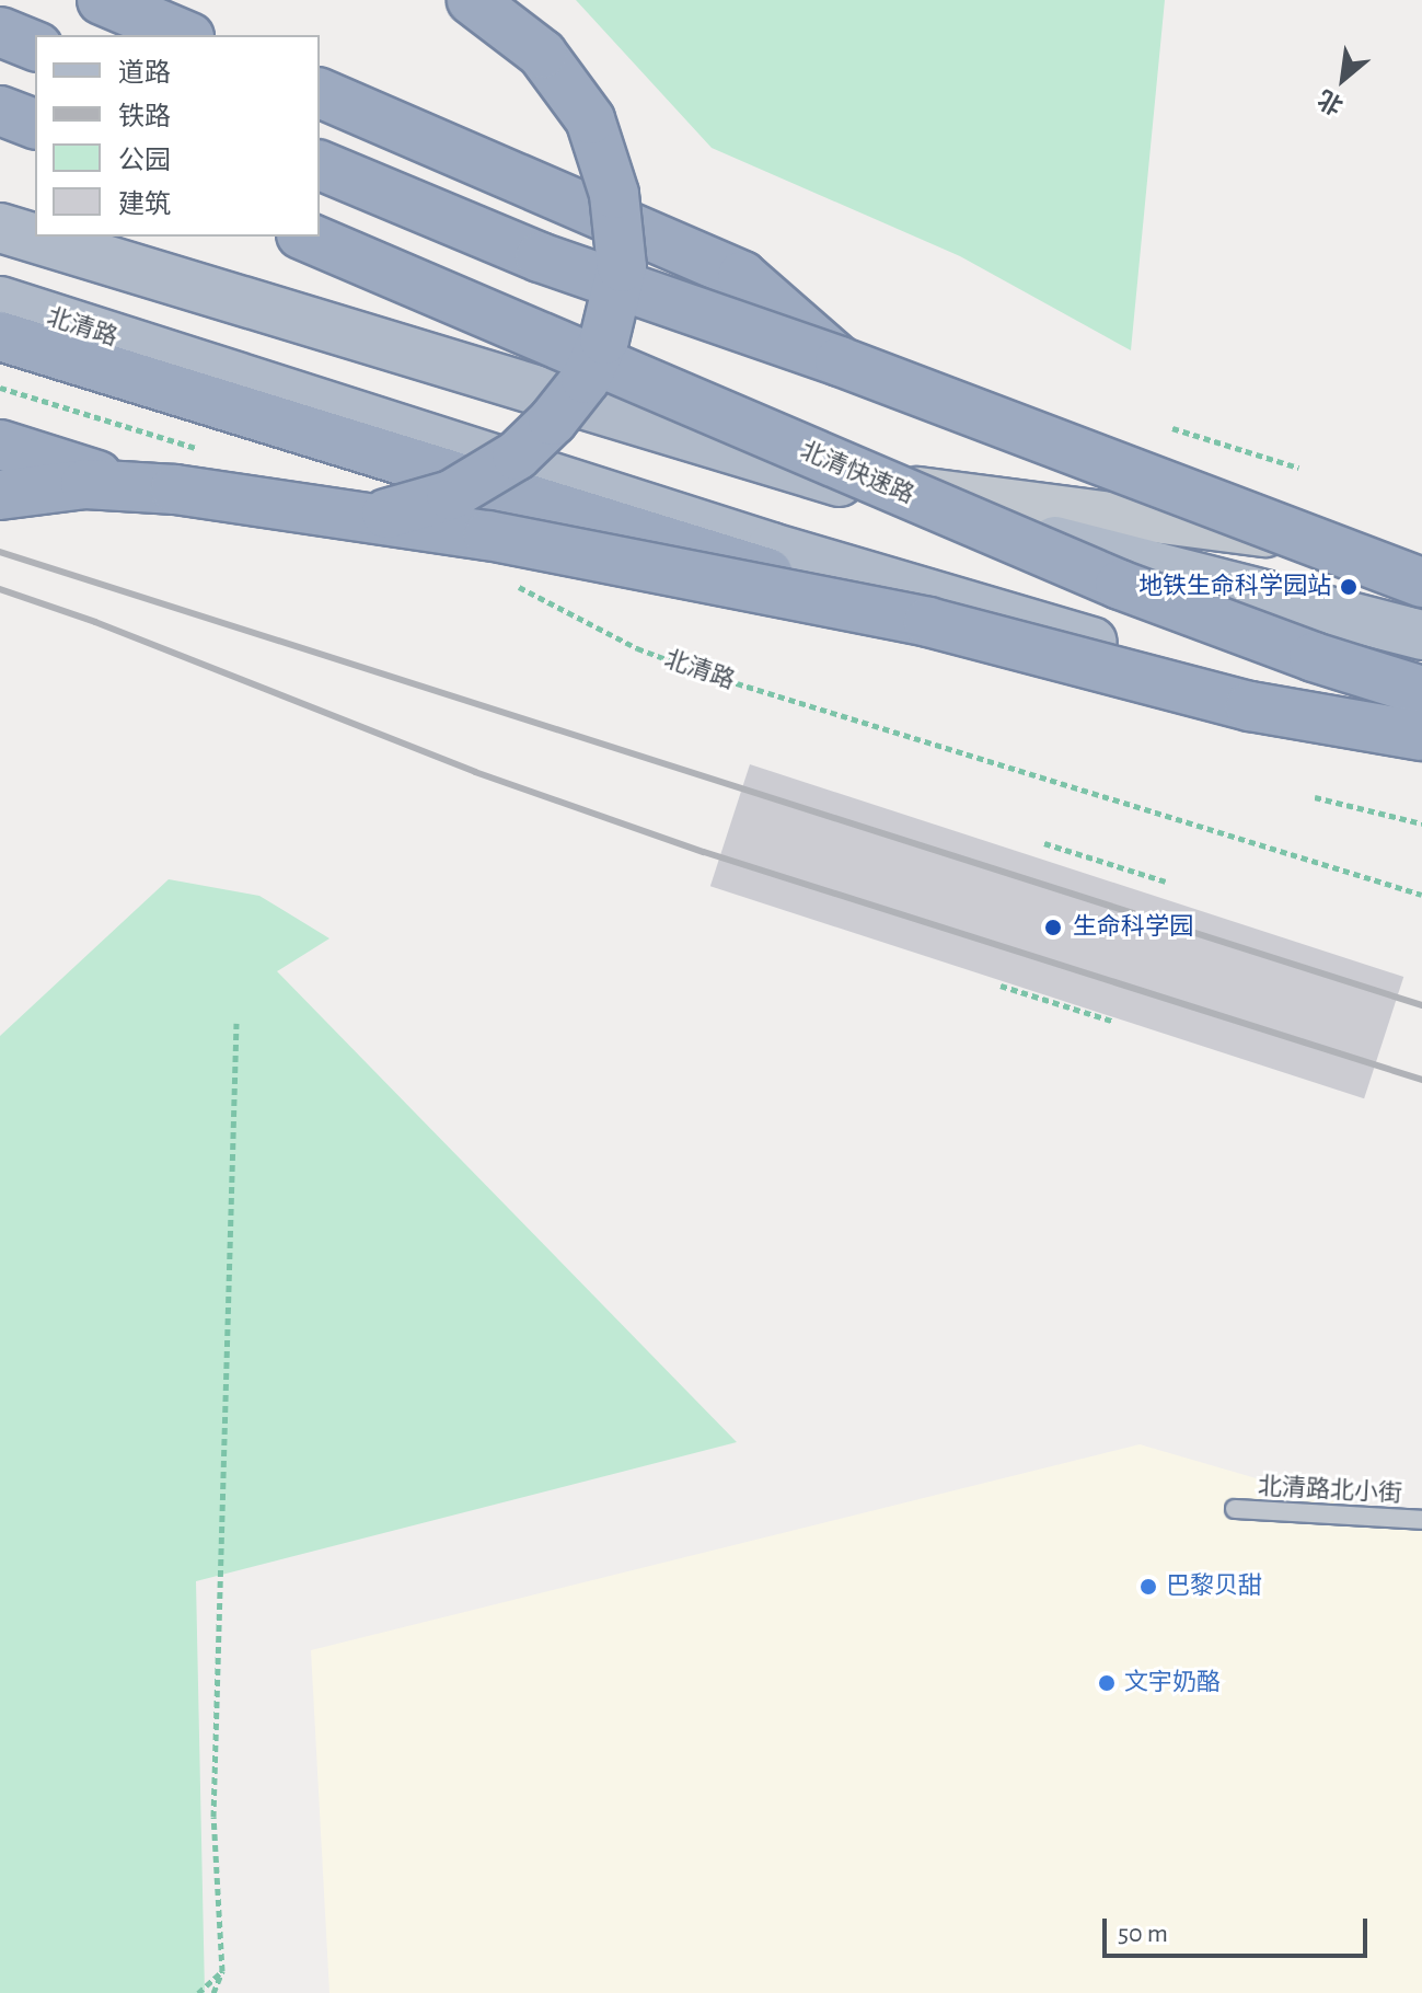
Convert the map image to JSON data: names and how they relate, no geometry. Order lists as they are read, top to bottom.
{
  "streets": {
    "highway": ["北清快速路"],
    "main road": ["北清路"],
    "lane": ["北清路北小街"]
  },
  "places": [
    "地铁生命科学园站",
    "生命科学园",
    "巴黎贝甜",
    "文宇奶酪"
  ],
  "legend": [
    "道路",
    "铁路",
    "公园",
    "建筑"
  ],
  "scale_bar": "50 m",
  "north": "bottom left"
}
